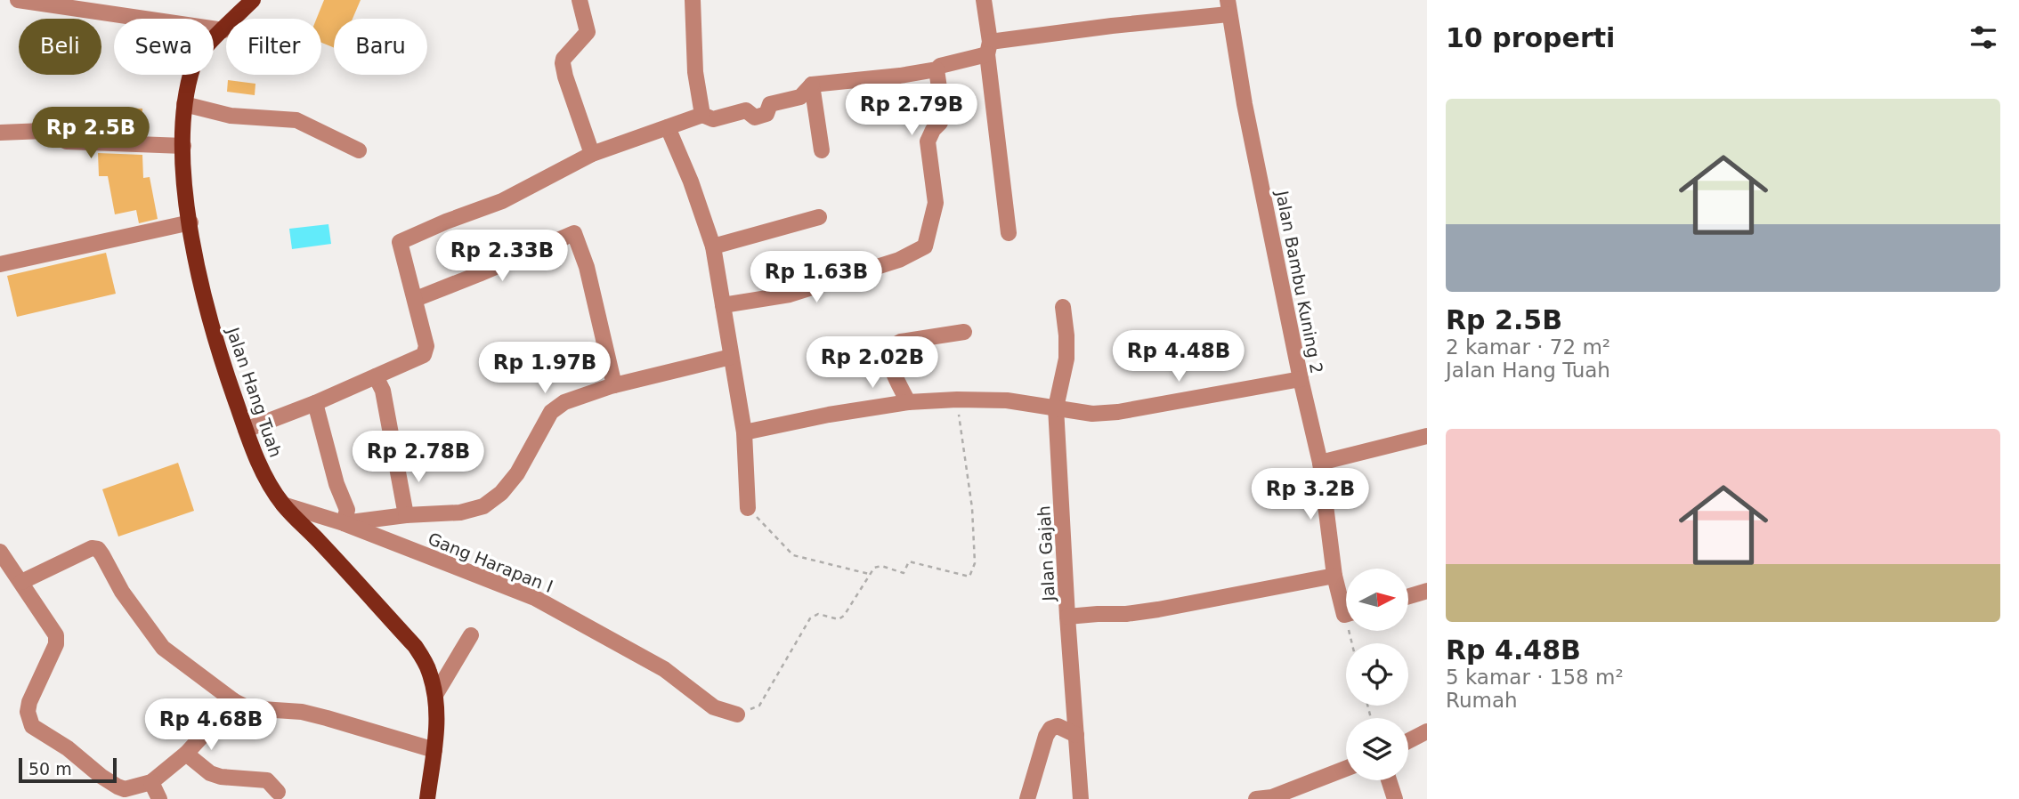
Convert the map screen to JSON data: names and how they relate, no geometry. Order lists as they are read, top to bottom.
{
  "streets": {
    "main road": ["Jalan Hang Tuah"],
    "street": ["Jalan Bambu Kuning 2", "Jalan Gajah", "Gang Harapan I"]
  },
  "crossings": [
    ["Jalan Hang Tuah", "Gang Harapan I"]
  ],
  "scale_bar": "50 m",
  "north": "right",
  "page": {
    "heading": "10 properti",
    "chip": [
      "Beli",
      "Sewa",
      "Filter",
      "Baru"
    ],
    "list": [
      {
        "name": "Rp 2.5B",
        "note": "2 kamar · 72 m² · Jalan Hang Tuah"
      },
      {
        "name": "Rp 4.48B",
        "note": "5 kamar · 158 m² · Rumah"
      }
    ],
    "price": [
      "Rp 2.79B",
      "Rp 2.5B",
      "Rp 2.33B",
      "Rp 1.63B",
      "Rp 4.48B",
      "Rp 2.02B",
      "Rp 1.97B",
      "Rp 2.78B",
      "Rp 3.2B",
      "Rp 4.68B"
    ],
    "scale": "50 m"
  }
}
